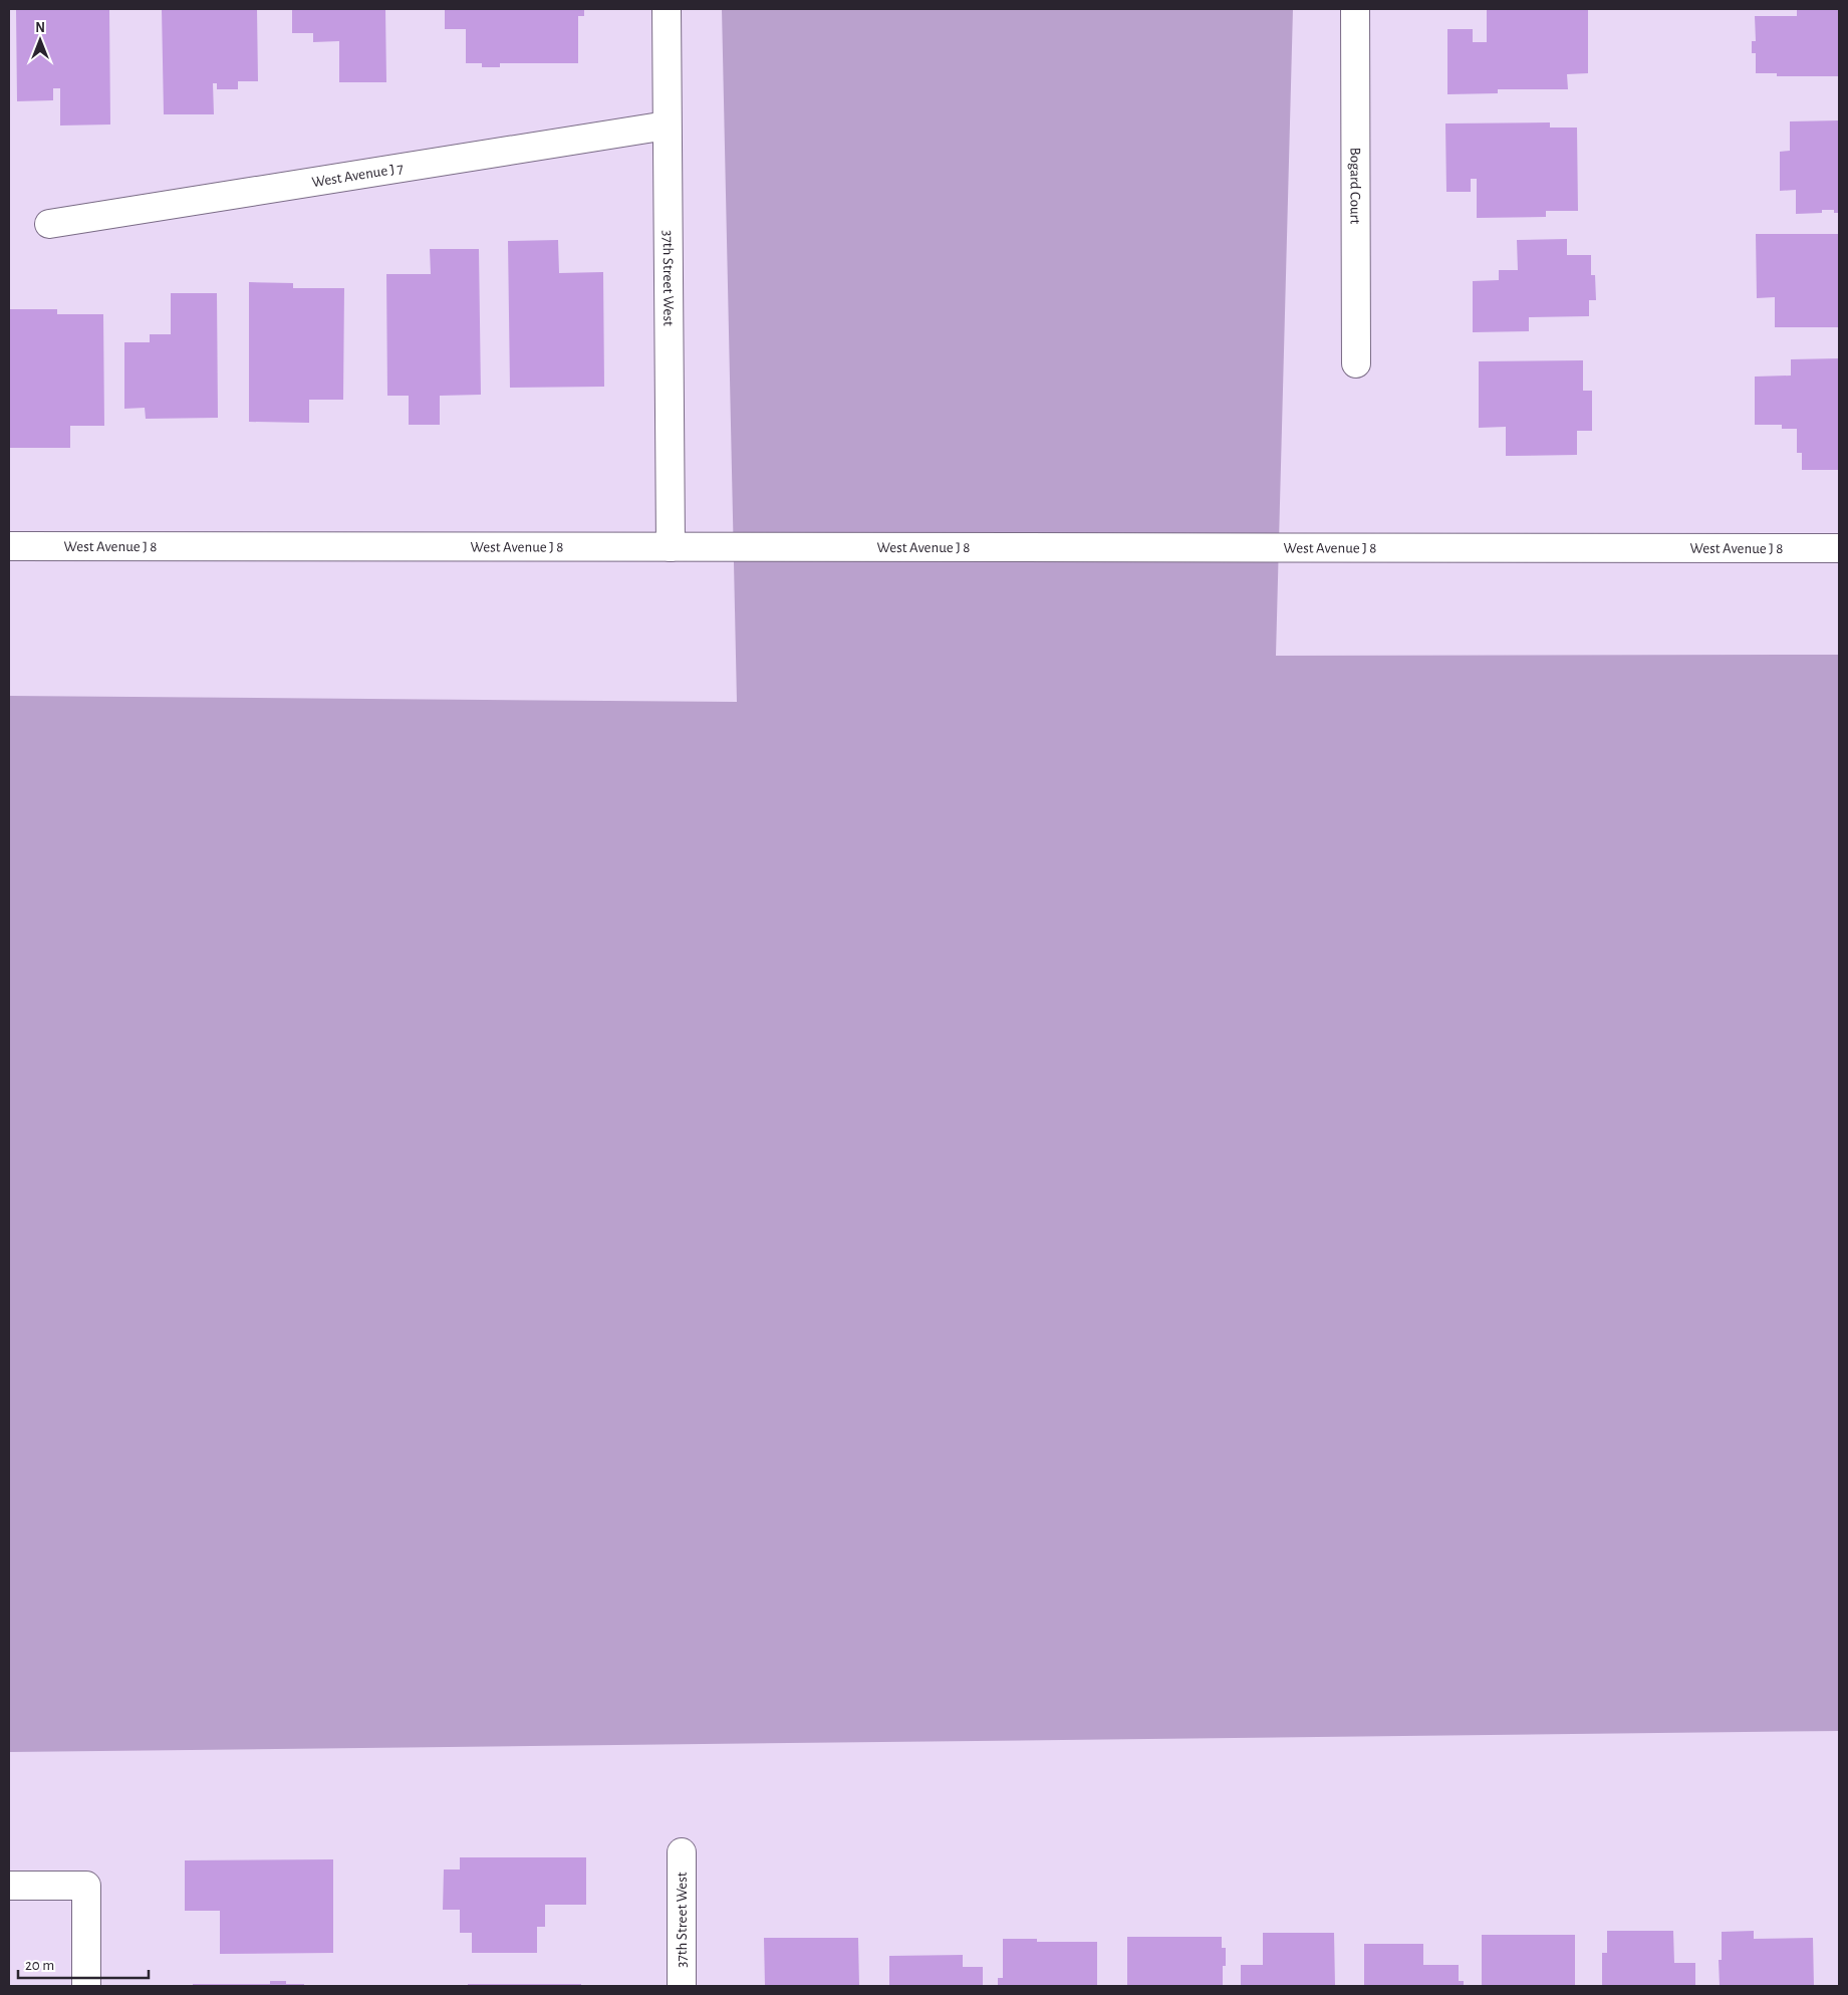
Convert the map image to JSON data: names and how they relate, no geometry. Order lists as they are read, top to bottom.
{
  "streets": {
    "street": [
      "West Avenue J 7",
      "Bogard Court",
      "37th Street West",
      "West Avenue J 8"
    ]
  },
  "crossings": [
    ["West Avenue J 7", "37th Street West"],
    ["37th Street West", "West Avenue J 8"]
  ],
  "scale_bar": "20 m",
  "north": "top"
}
